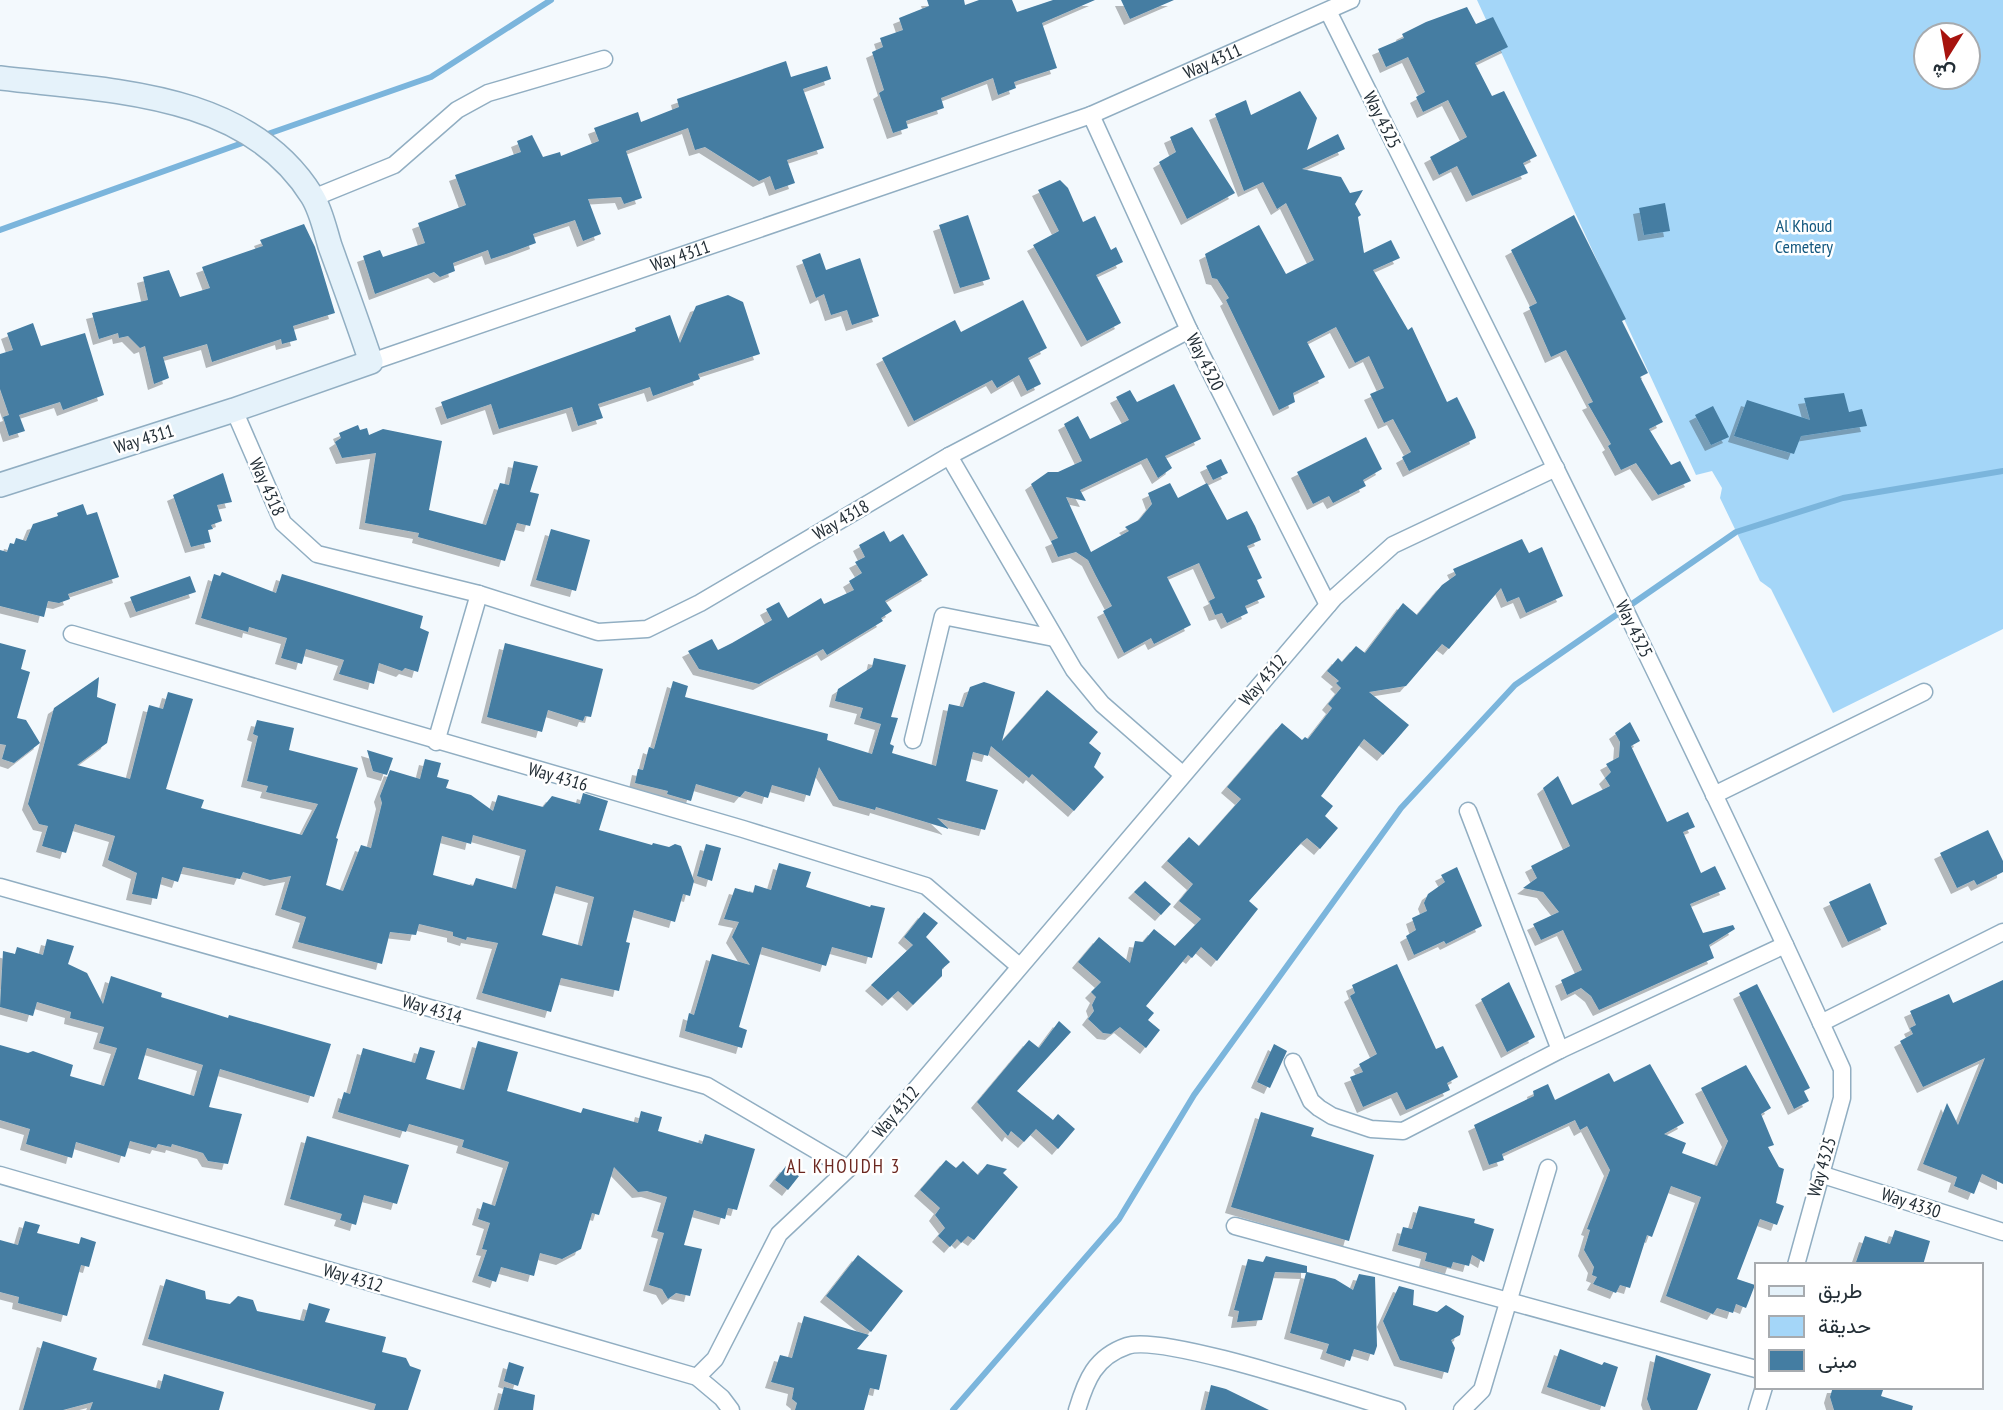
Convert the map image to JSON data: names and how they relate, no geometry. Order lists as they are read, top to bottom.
{
  "streets": {
    "street": [
      "Way 4311",
      "Way 4325",
      "Way 4320",
      "Way 4318",
      "Way 4312",
      "Way 4316",
      "Way 4314",
      "Way 4330"
    ]
  },
  "crossings": [
    ["Way 4311", "Way 4325"],
    ["Way 4311", "Way 4320"],
    ["Way 4311", "Way 4318"],
    ["Way 4325", "Way 4312"],
    ["Way 4325", "Way 4330"],
    ["Way 4320", "Way 4318"],
    ["Way 4320", "Way 4312"],
    ["Way 4312", "Way 4316"],
    ["Way 4312", "Way 4314"]
  ],
  "districts": ["AL KHOUDH 3"],
  "parks": ["Al Khoud Cemetery"],
  "legend": ["طريق", "حديقة", "مبنى"],
  "north": "bottom"
}
